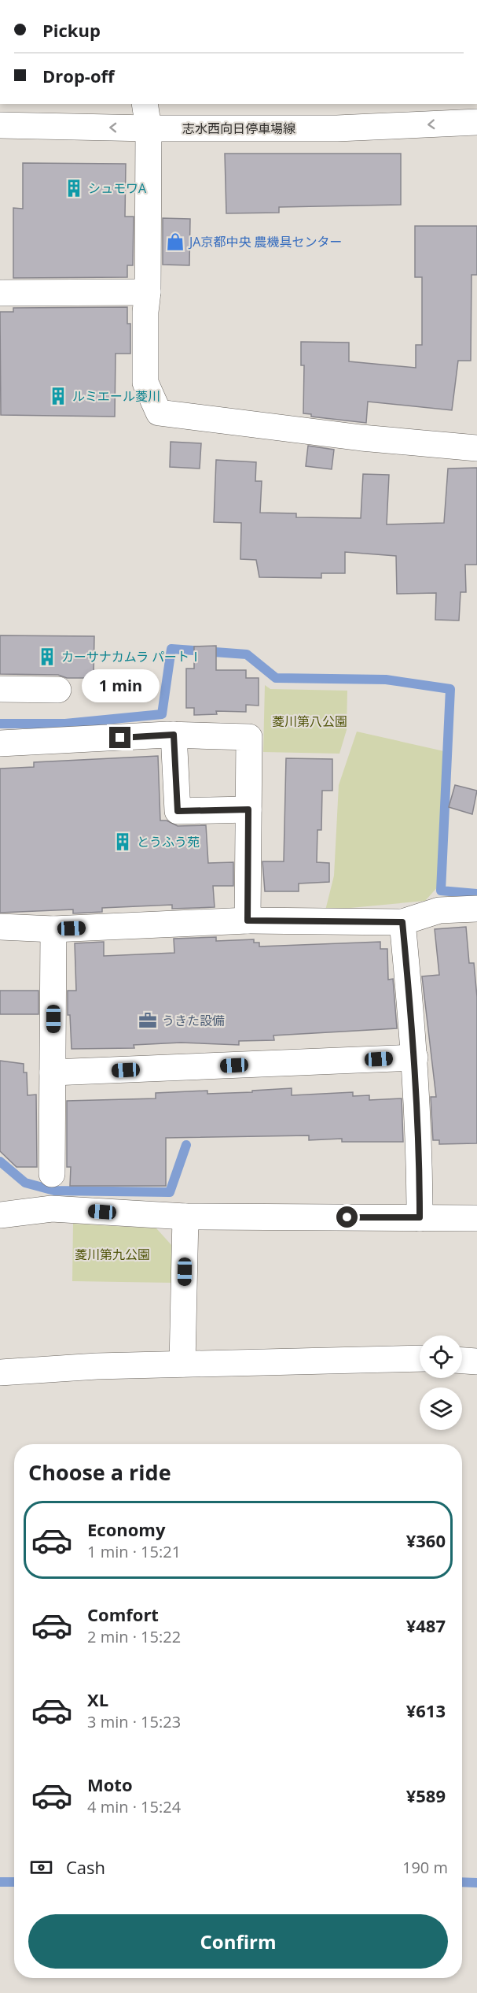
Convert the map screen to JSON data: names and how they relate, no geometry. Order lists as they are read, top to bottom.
{
  "streets": {
    "street": ["志水西向日停車場線"]
  },
  "parks": ["菱川第八公園", "菱川第九公園"],
  "places": {
    "building": [
      "シュモワA",
      "ルミエール菱川",
      "カーサナカムラ パートⅠ",
      "とうふう苑"
    ],
    "shop": ["JA京都中央 農機具センター"],
    "office": ["うきた設備"]
  },
  "page": {
    "banner": ["Pickup", "Drop-off"],
    "bubble": "1 min",
    "heading": "Choose a ride",
    "list": [
      {
        "name": "Economy",
        "note": "1 min · 15:21",
        "value": "¥360"
      },
      {
        "name": "Comfort",
        "note": "2 min · 15:22",
        "value": "¥487"
      },
      {
        "name": "XL",
        "note": "3 min · 15:23",
        "value": "¥613"
      },
      {
        "name": "Moto",
        "note": "4 min · 15:24",
        "value": "¥589"
      }
    ],
    "pay": ["Cash", "190 m"],
    "buttons": "Confirm"
  }
}
